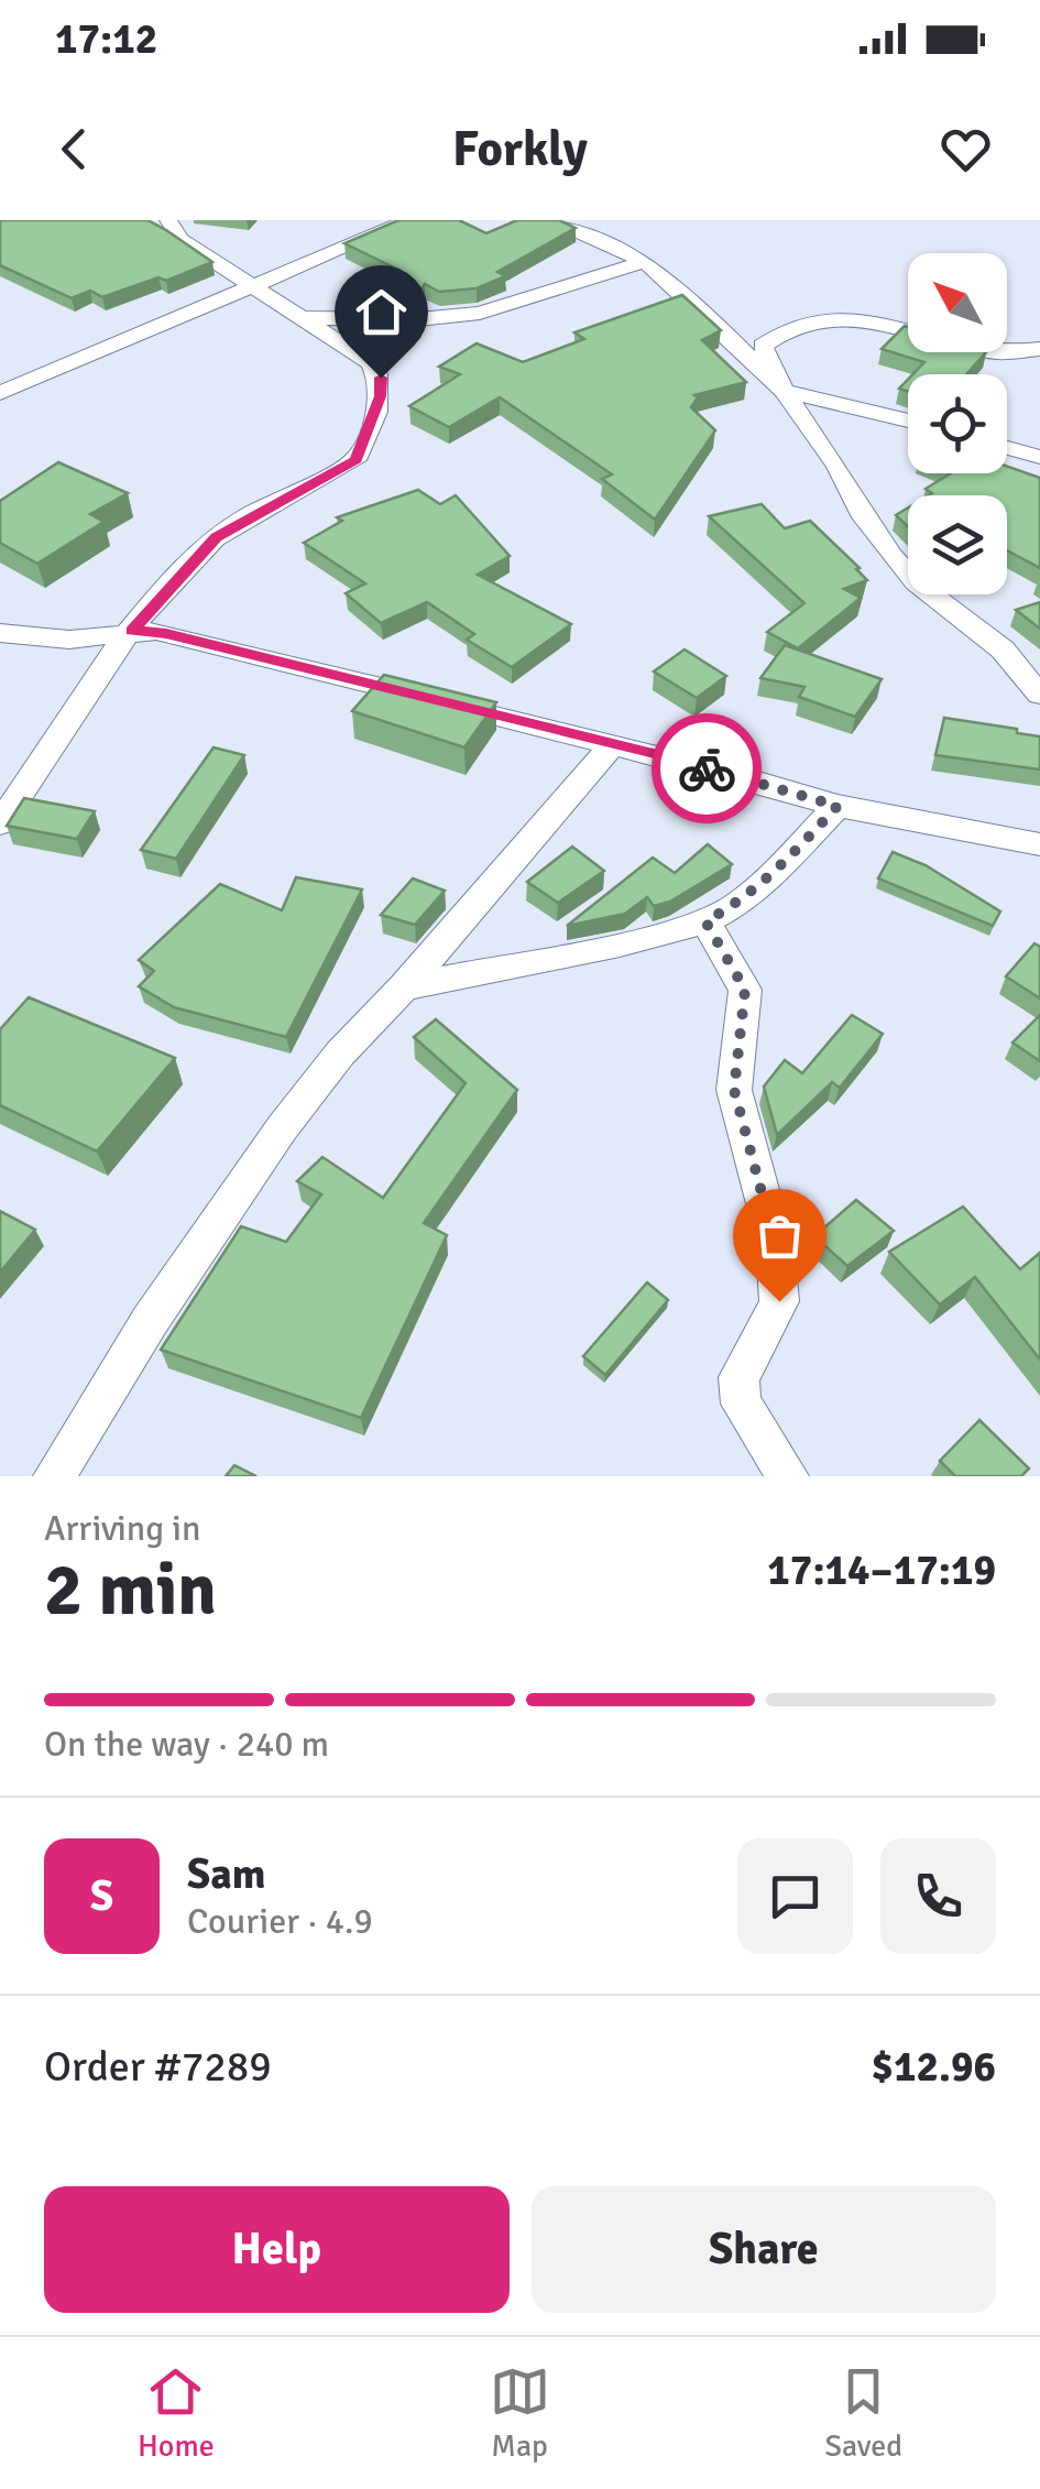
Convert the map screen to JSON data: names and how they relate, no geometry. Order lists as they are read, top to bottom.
{
  "north": "top left",
  "page": {
    "status": "17:12",
    "header": "Forkly",
    "heading": ["2 min", "Arriving in", "17:14–17:19"],
    "panel": [
      "Sam",
      "Courier · 4.9",
      "Order #7289",
      "$12.96"
    ],
    "bar": "On the way · 240 m",
    "round": "S",
    "buttons": ["Help", "Share"],
    "tabs": ["Home", "Map", "Saved"]
  }
}
